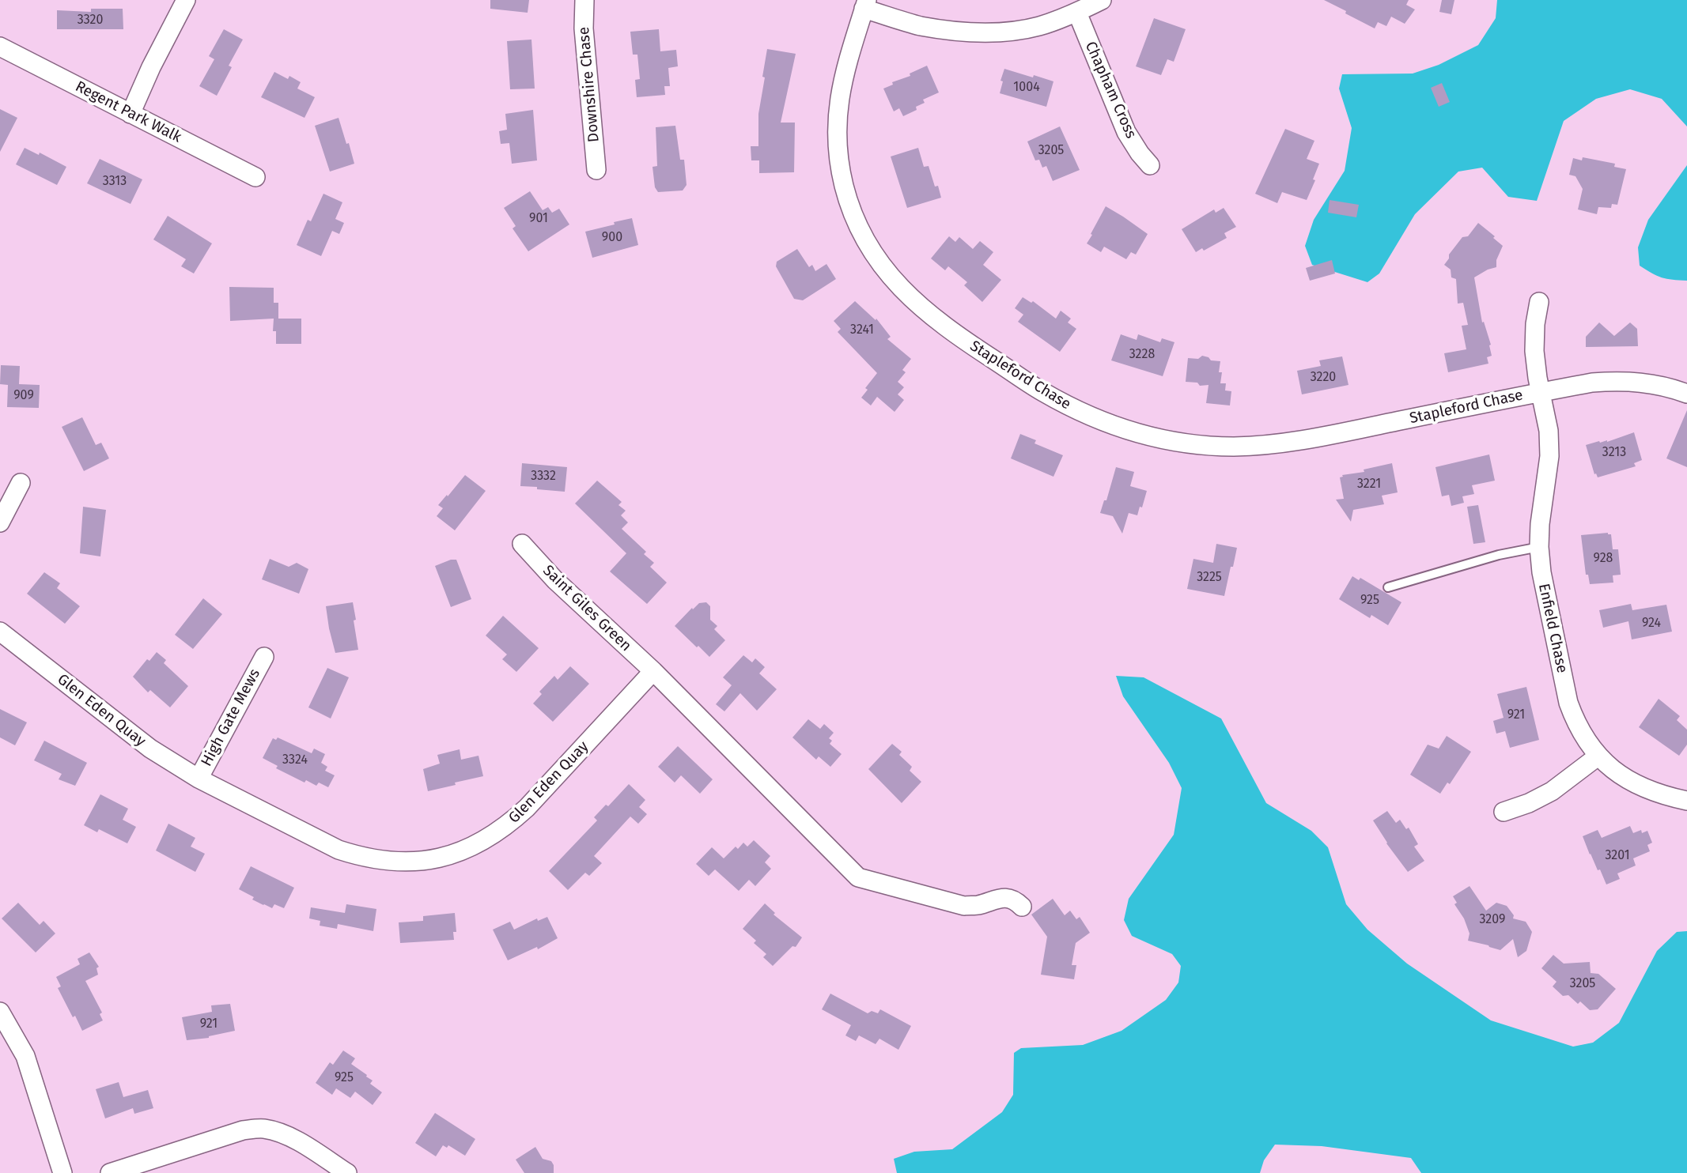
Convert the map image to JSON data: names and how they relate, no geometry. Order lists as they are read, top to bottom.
{
  "streets": {
    "street": [
      "Downshire Chase",
      "Chapham Cross",
      "Regent Park Walk",
      "Stapleford Chase",
      "Saint Giles Green",
      "Enfield Chase",
      "Glen Eden Quay",
      "High Gate Mews"
    ]
  },
  "crossings": [
    ["Stapleford Chase", "Enfield Chase"],
    ["Saint Giles Green", "Glen Eden Quay"],
    ["Glen Eden Quay", "High Gate Mews"]
  ],
  "house_numbers": [
    "3320",
    "1004",
    "3205",
    "3313",
    "901",
    "900",
    "3241",
    "3228",
    "3220",
    "909",
    "3213",
    "3332",
    "3221",
    "928",
    "3225",
    "925",
    "924",
    "921",
    "3324",
    "3201",
    "3209",
    "3205",
    "921",
    "925"
  ]
}
